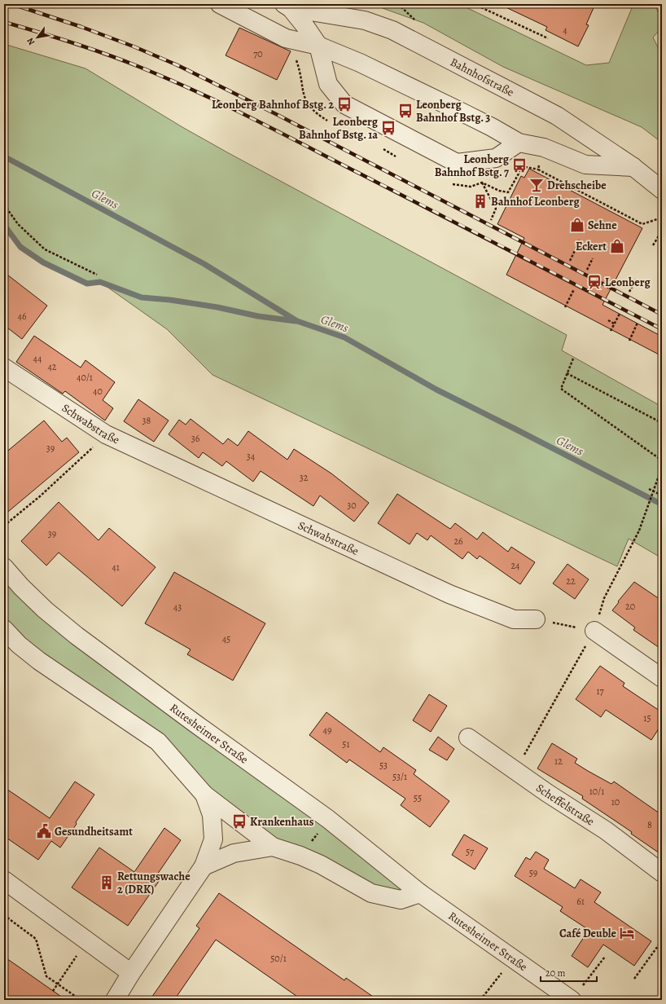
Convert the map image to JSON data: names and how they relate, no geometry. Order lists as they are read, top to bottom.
{
  "streets": {
    "street": [
      "Bahnhofstraße",
      "Schwabstraße",
      "Rutesheimer Straße",
      "Scheffelstraße"
    ]
  },
  "water": ["Glems"],
  "places": {
    "bus stop": [
      "Leonberg Bahnhof Bstg. 2",
      "Leonberg Bahnhof Bstg. 3",
      "Leonberg Bahnhof Bstg. 1a",
      "Leonberg Bahnhof Bstg. 7",
      "Krankenhaus"
    ],
    "bar": ["Drehscheibe"],
    "building": ["Bahnhof Leonberg", "Rettungswache 2 (DRK)"],
    "shop": ["Sehne", "Eckert"],
    "station": ["Leonberg"],
    "public building": ["Gesundheitsamt"],
    "hotel": ["Café Deuble"]
  },
  "house_numbers": [
    "4",
    "70",
    "46",
    "44",
    "42",
    "40/1",
    "40",
    "38",
    "36",
    "39",
    "34",
    "32",
    "30",
    "39",
    "26",
    "24",
    "41",
    "22",
    "20",
    "43",
    "45",
    "17",
    "15",
    "49",
    "51",
    "12",
    "53",
    "53/1",
    "10/1",
    "55",
    "10",
    "8",
    "57",
    "59",
    "61",
    "50/1"
  ],
  "scale_bar": "20 m",
  "north": "bottom left"
}
